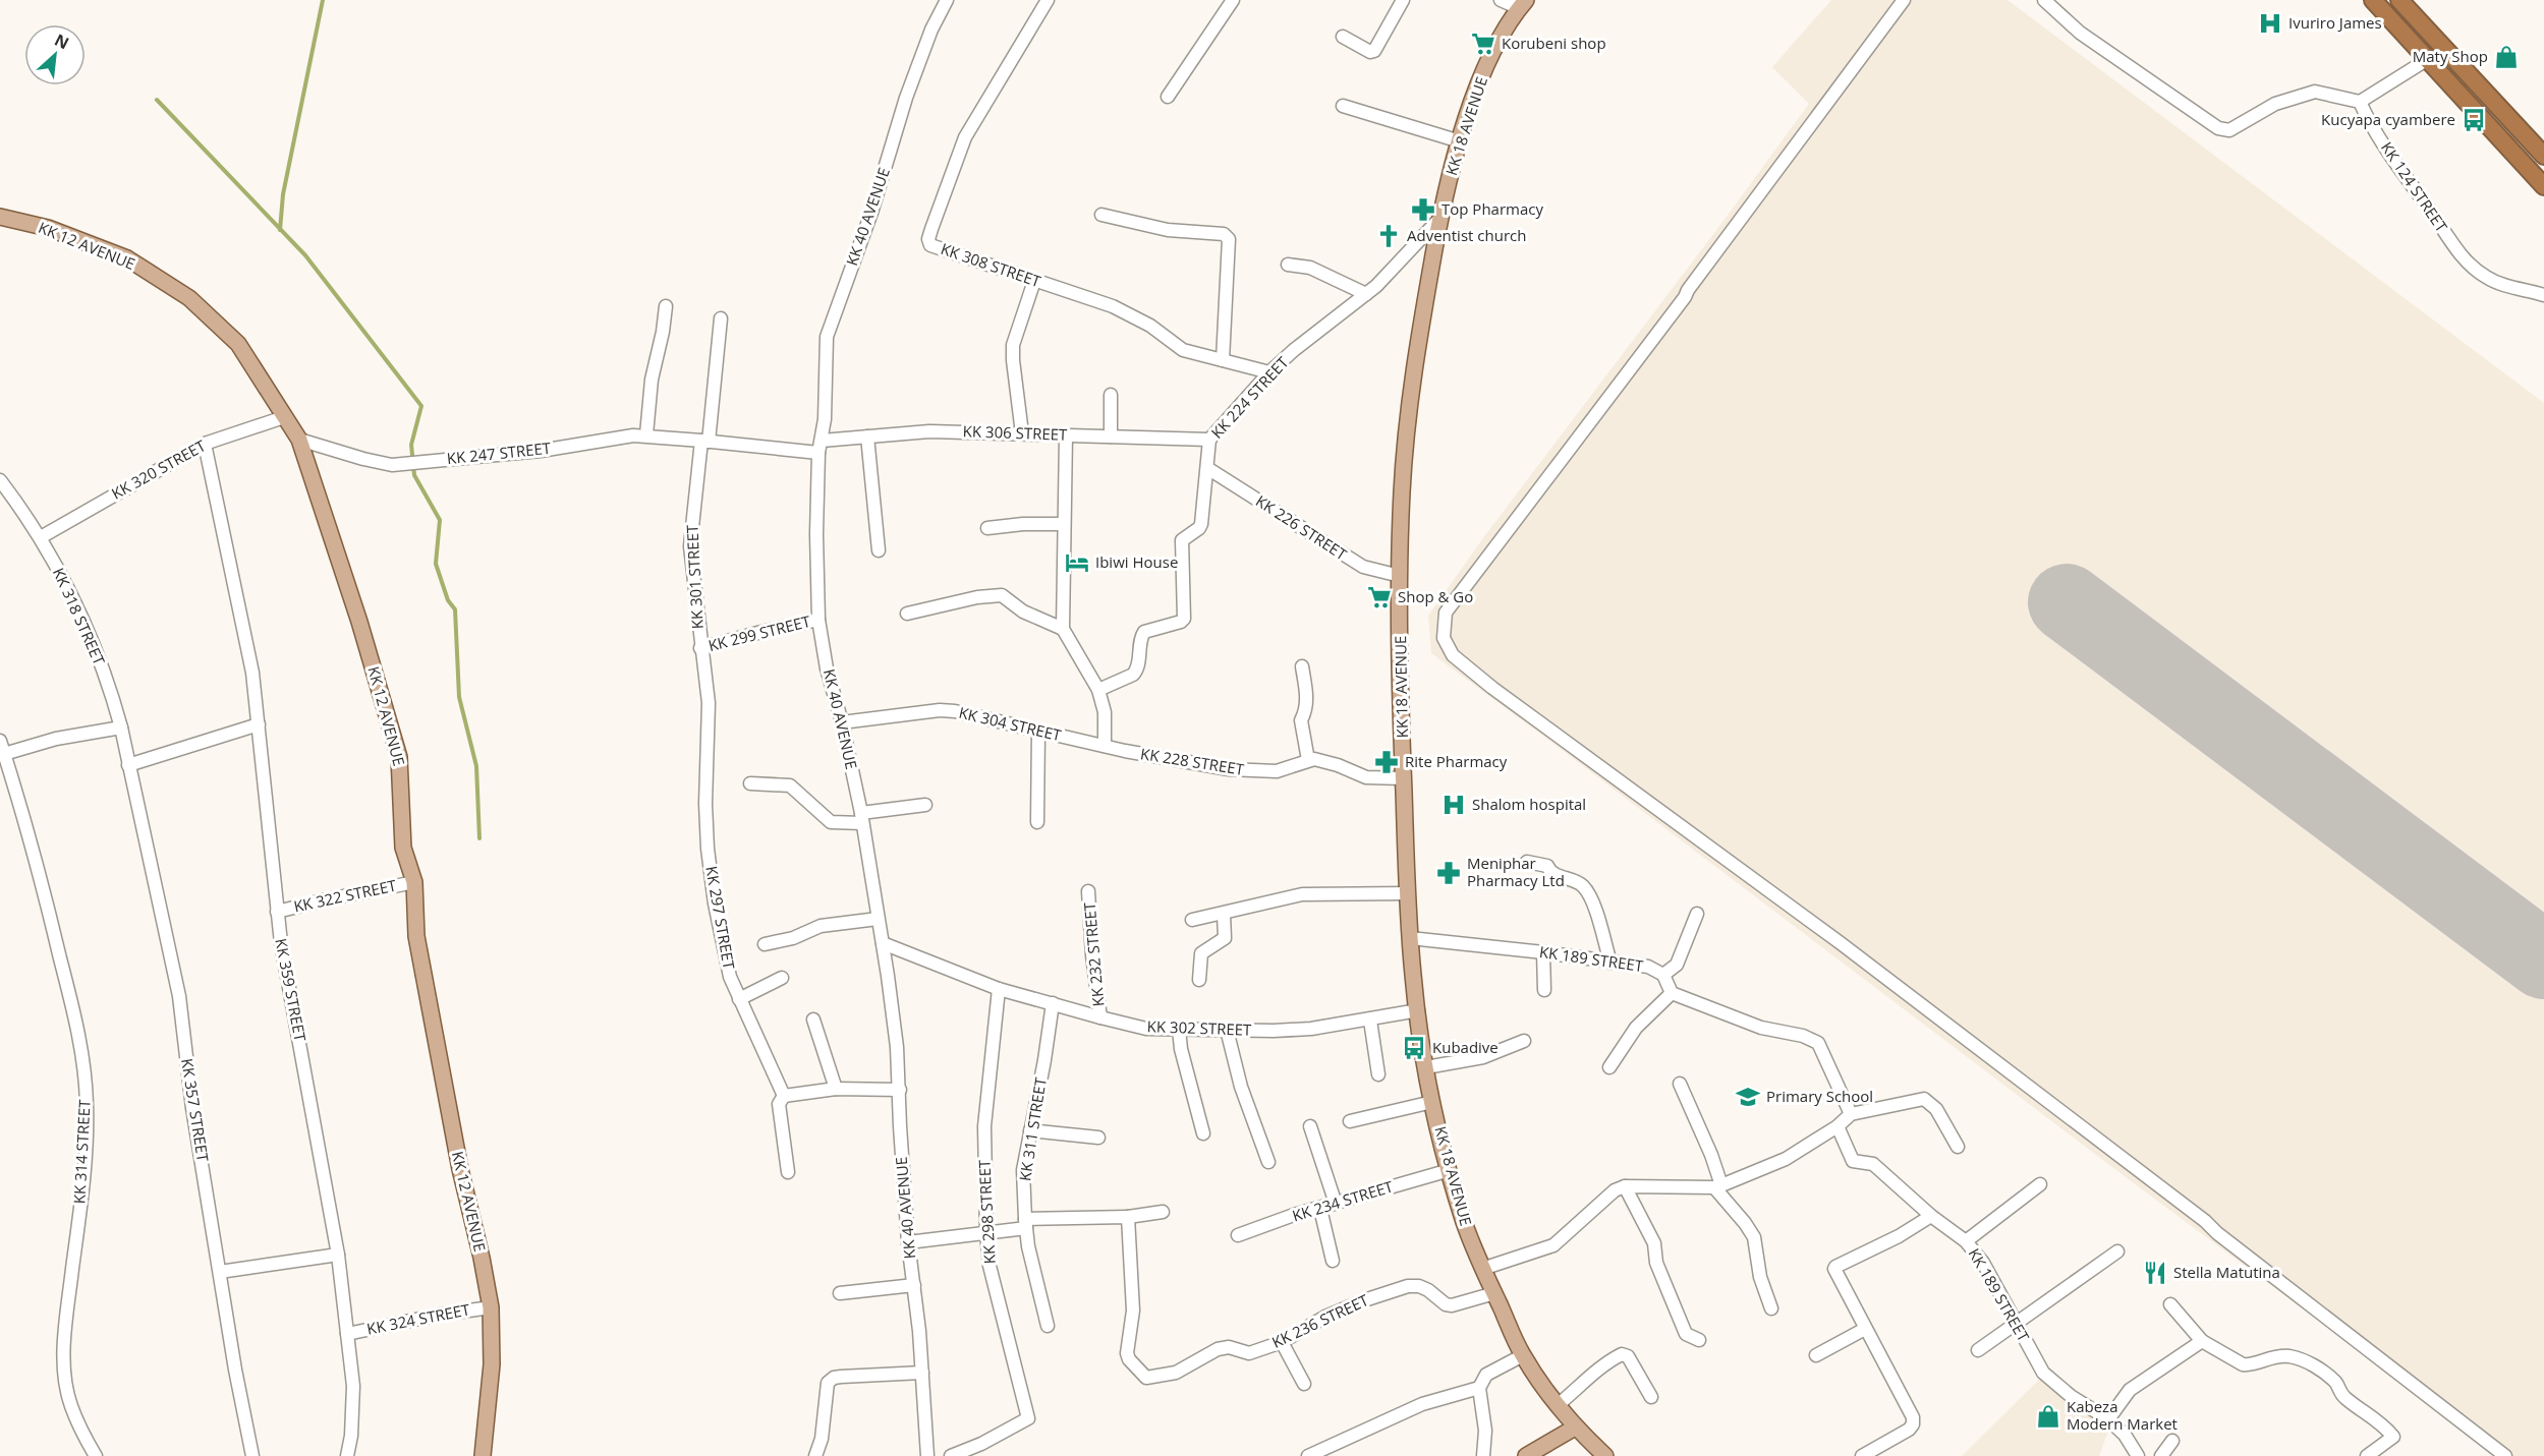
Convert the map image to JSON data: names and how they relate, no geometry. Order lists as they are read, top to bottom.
{
  "streets": {
    "main road": ["KK 18 AVENUE", "KK 12 AVENUE"],
    "street": [
      "KK 124 STREET",
      "KK 40 AVENUE",
      "KK 308 STREET",
      "KK 224 STREET",
      "KK 306 STREET",
      "KK 247 STREET",
      "KK 320 STREET",
      "KK 226 STREET",
      "KK 301 STREET",
      "KK 318 STREET",
      "KK 299 STREET",
      "KK 304 STREET",
      "KK 228 STREET",
      "KK 322 STREET",
      "KK 297 STREET",
      "KK 232 STREET",
      "KK 189 STREET",
      "KK 359 STREET",
      "KK 302 STREET",
      "KK 357 STREET",
      "KK 311 STREET",
      "KK 314 STREET",
      "KK 234 STREET",
      "KK 298 STREET",
      "KK 324 STREET",
      "KK 236 STREET"
    ]
  },
  "crossings": [
    ["KK 18 AVENUE", "KK 224 STREET"],
    ["KK 18 AVENUE", "KK 226 STREET"],
    ["KK 18 AVENUE", "KK 228 STREET"],
    ["KK 18 AVENUE", "KK 189 STREET"],
    ["KK 18 AVENUE", "KK 302 STREET"],
    ["KK 18 AVENUE", "KK 234 STREET"],
    ["KK 18 AVENUE", "KK 236 STREET"],
    ["KK 40 AVENUE", "KK 306 STREET"],
    ["KK 40 AVENUE", "KK 299 STREET"],
    ["KK 40 AVENUE", "KK 304 STREET"],
    ["KK 40 AVENUE", "KK 302 STREET"],
    ["KK 12 AVENUE", "KK 247 STREET"],
    ["KK 12 AVENUE", "KK 320 STREET"],
    ["KK 12 AVENUE", "KK 322 STREET"],
    ["KK 12 AVENUE", "KK 324 STREET"],
    ["KK 308 STREET", "KK 224 STREET"],
    ["KK 224 STREET", "KK 306 STREET"],
    ["KK 224 STREET", "KK 226 STREET"],
    ["KK 247 STREET", "KK 301 STREET"],
    ["KK 320 STREET", "KK 318 STREET"],
    ["KK 320 STREET", "KK 359 STREET"],
    ["KK 301 STREET", "KK 299 STREET"],
    ["KK 301 STREET", "KK 297 STREET"],
    ["KK 318 STREET", "KK 357 STREET"],
    ["KK 299 STREET", "KK 297 STREET"],
    ["KK 304 STREET", "KK 228 STREET"],
    ["KK 322 STREET", "KK 359 STREET"],
    ["KK 232 STREET", "KK 302 STREET"],
    ["KK 359 STREET", "KK 324 STREET"],
    ["KK 302 STREET", "KK 311 STREET"],
    ["KK 302 STREET", "KK 298 STREET"]
  ],
  "places": {
    "hospital": ["Ivuriro James", "Shalom hospital"],
    "supermarket": ["Korubeni shop", "Shop & Go"],
    "shop": ["Maty Shop", "Kabeza Modern Market"],
    "bus stop": ["Kucyapa cyambere", "Kubadive"],
    "pharmacy": ["Top Pharmacy", "Rite Pharmacy", "Meniphar Pharmacy Ltd"],
    "church": ["Adventist church"],
    "hotel": ["Ibiwi House"],
    "school or university": ["Primary School"],
    "restaurant": ["Stella Matutina"]
  },
  "north": "top right"
}
